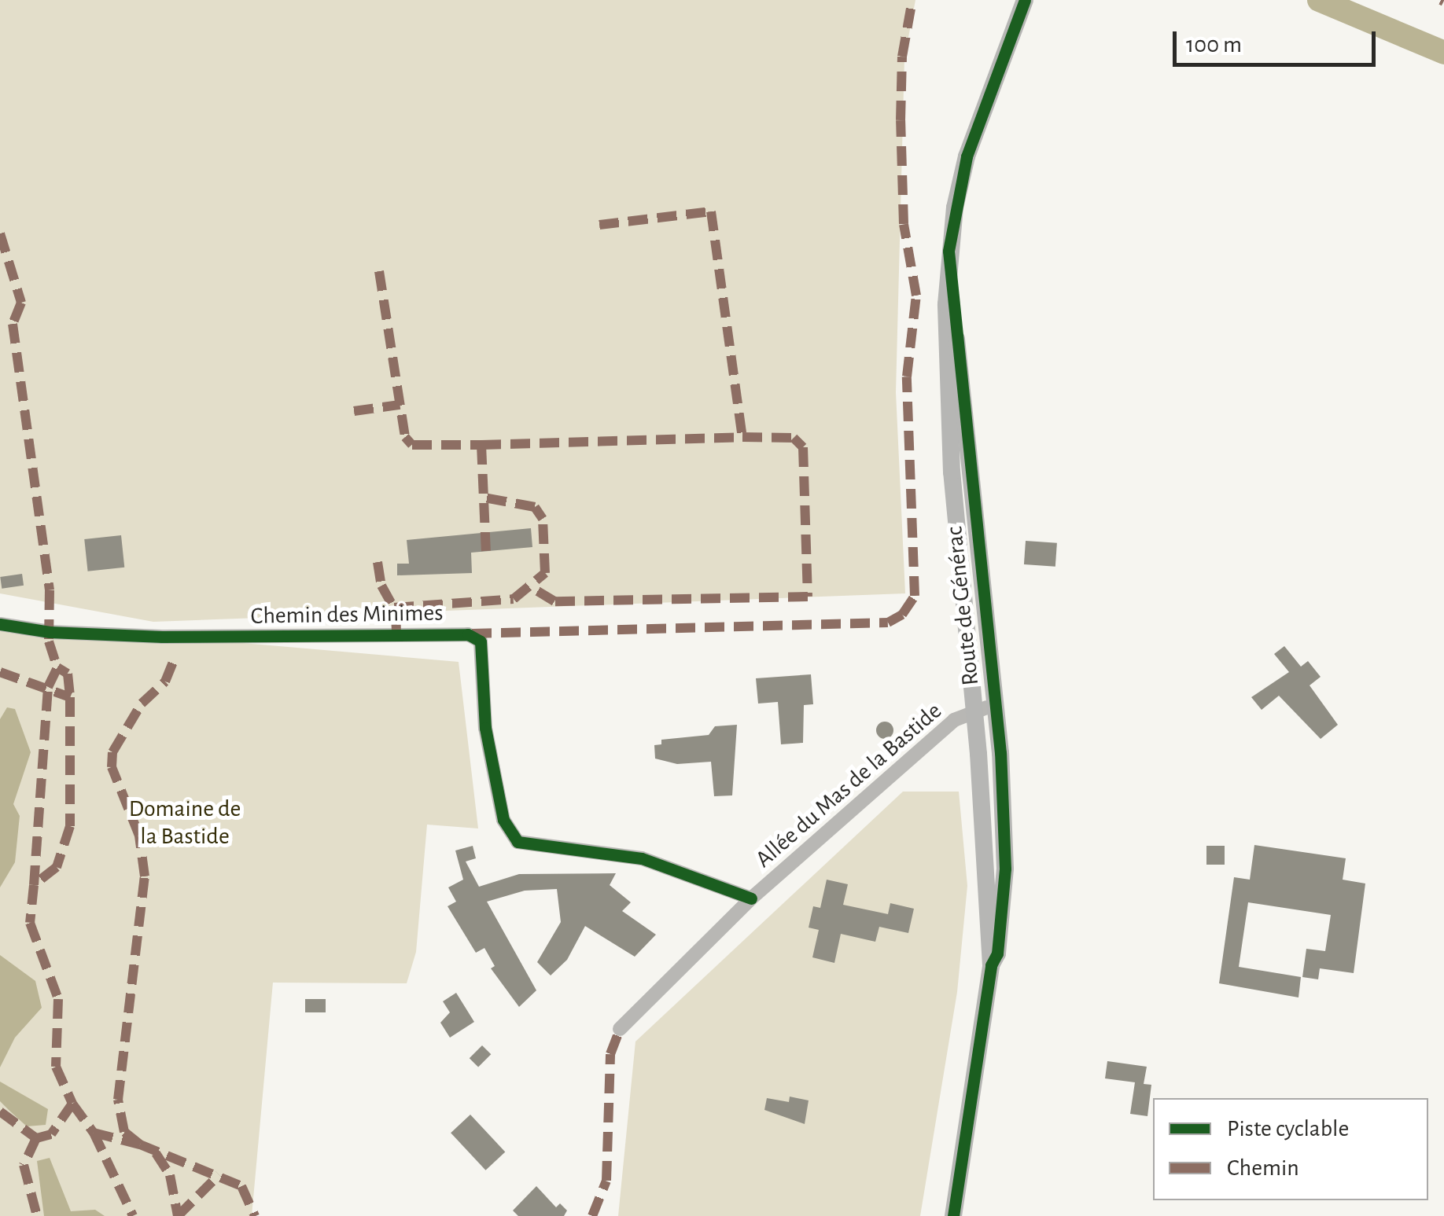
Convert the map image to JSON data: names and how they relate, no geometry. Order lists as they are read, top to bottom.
{
  "streets": {
    "street": ["Route de Générac", "Chemin des Minimes", "Allée du Mas de la Bastide"]
  },
  "crossings": [
    ["Route de Générac", "Allée du Mas de la Bastide"],
    ["Chemin des Minimes", "Allée du Mas de la Bastide"]
  ],
  "parks": ["Domaine de la Bastide"],
  "legend": ["Piste cyclable", "Chemin"],
  "scale_bar": "100 m"
}
